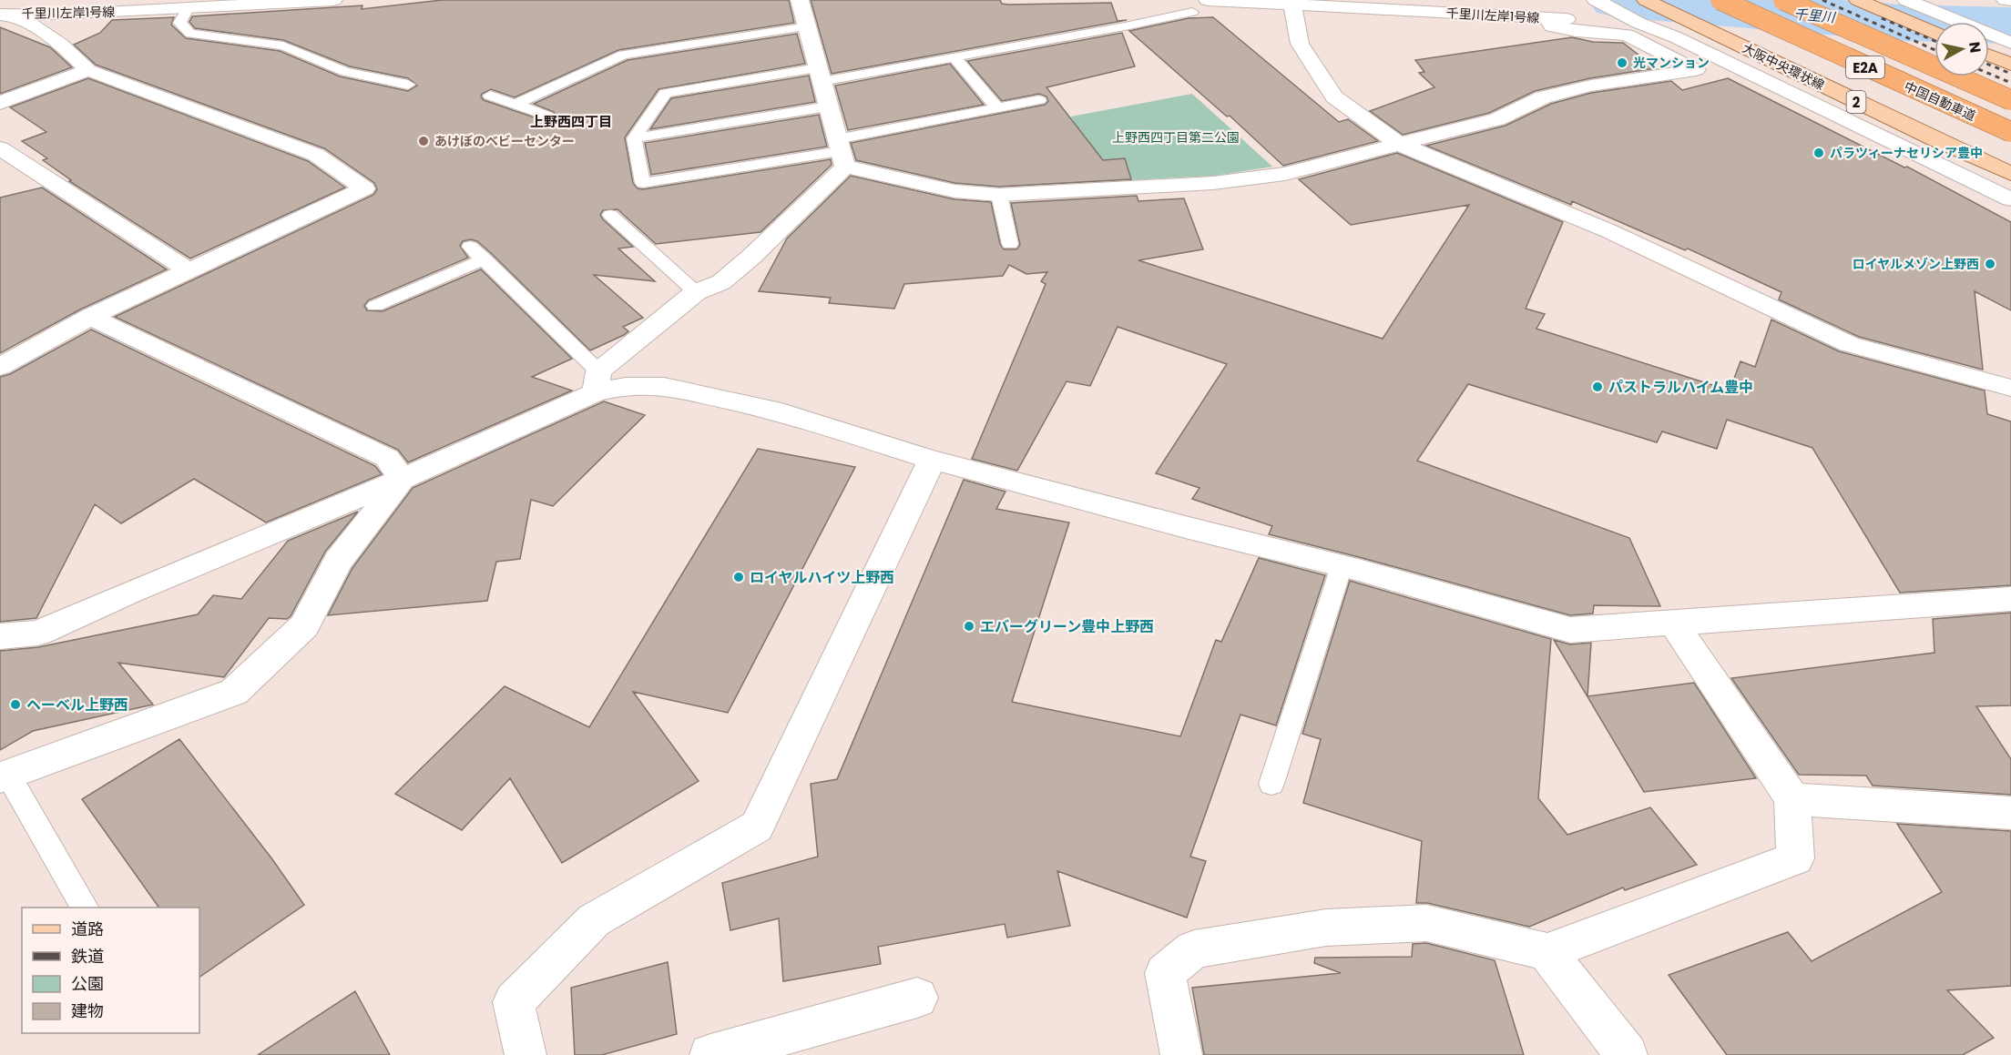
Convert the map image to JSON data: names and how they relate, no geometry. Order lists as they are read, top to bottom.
{
  "streets": {
    "highway": ["E2A", "中国自動車道"],
    "main road": ["大阪中央環状線", "2"],
    "street": ["千里川左岸1号線"]
  },
  "districts": ["上野西四丁目"],
  "water": ["千里川"],
  "parks": ["上野西四丁目第二公園"],
  "places": [
    "光マンション",
    "あけぼのベビーセンター",
    "パラツィーナセリシア豊中",
    "ロイヤルメゾン上野西",
    "パストラルハイム豊中",
    "ロイヤルハイツ上野西",
    "エバーグリーン豊中上野西",
    "ヘーベル上野西"
  ],
  "legend": [
    "道路",
    "鉄道",
    "公園",
    "建物"
  ],
  "north": "right"
}
